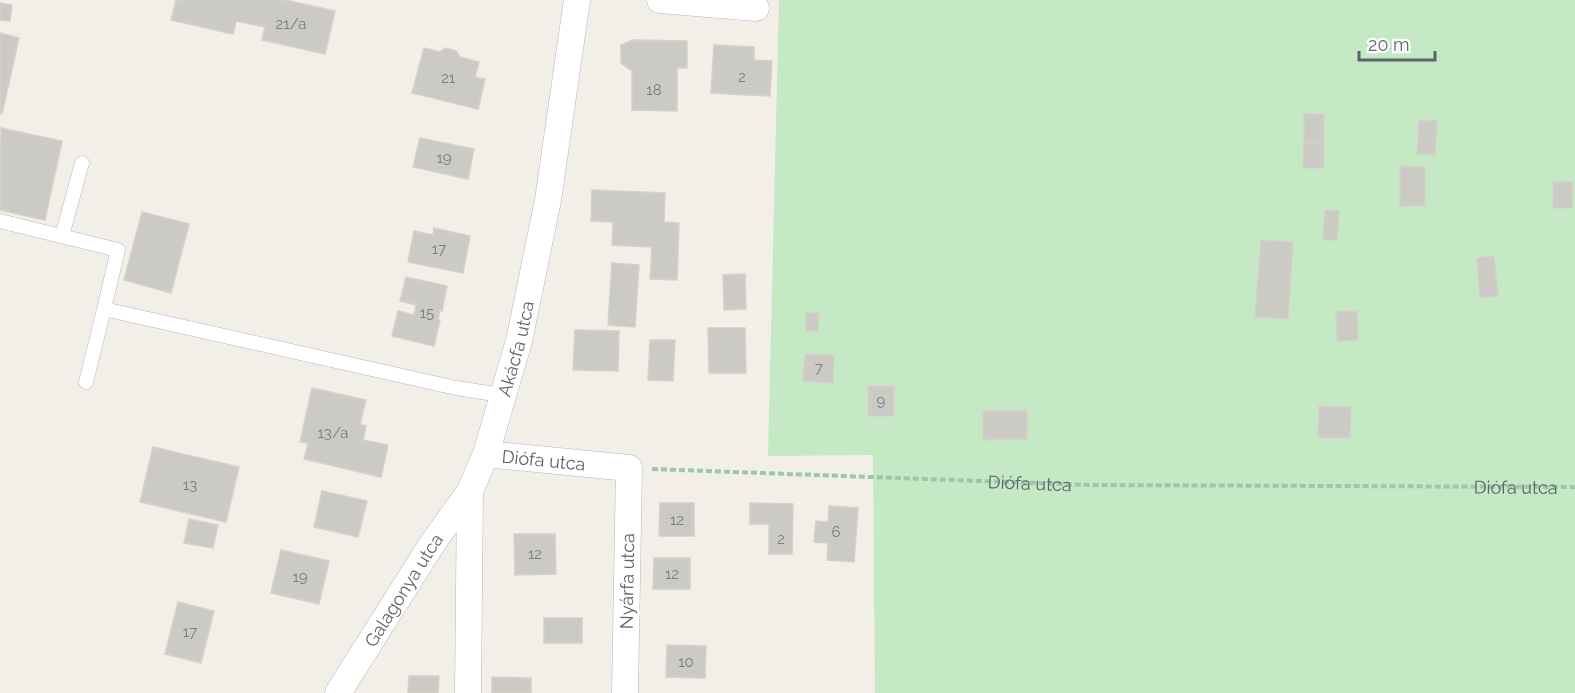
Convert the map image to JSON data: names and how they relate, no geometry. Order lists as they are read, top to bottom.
{
  "streets": {
    "street": [
      "Akácfa utca",
      "Diófa utca",
      "Nyárfa utca",
      "Galagonya utca"
    ]
  },
  "crossings": [
    ["Akácfa utca", "Diófa utca"],
    ["Akácfa utca", "Galagonya utca"],
    ["Diófa utca", "Nyárfa utca"]
  ],
  "house_numbers": [
    "21/a",
    "2",
    "21",
    "18",
    "19",
    "17",
    "15",
    "7",
    "9",
    "13/a",
    "13",
    "12",
    "6",
    "2",
    "12",
    "12",
    "19",
    "17",
    "10"
  ],
  "scale_bar": "20 m"
}
